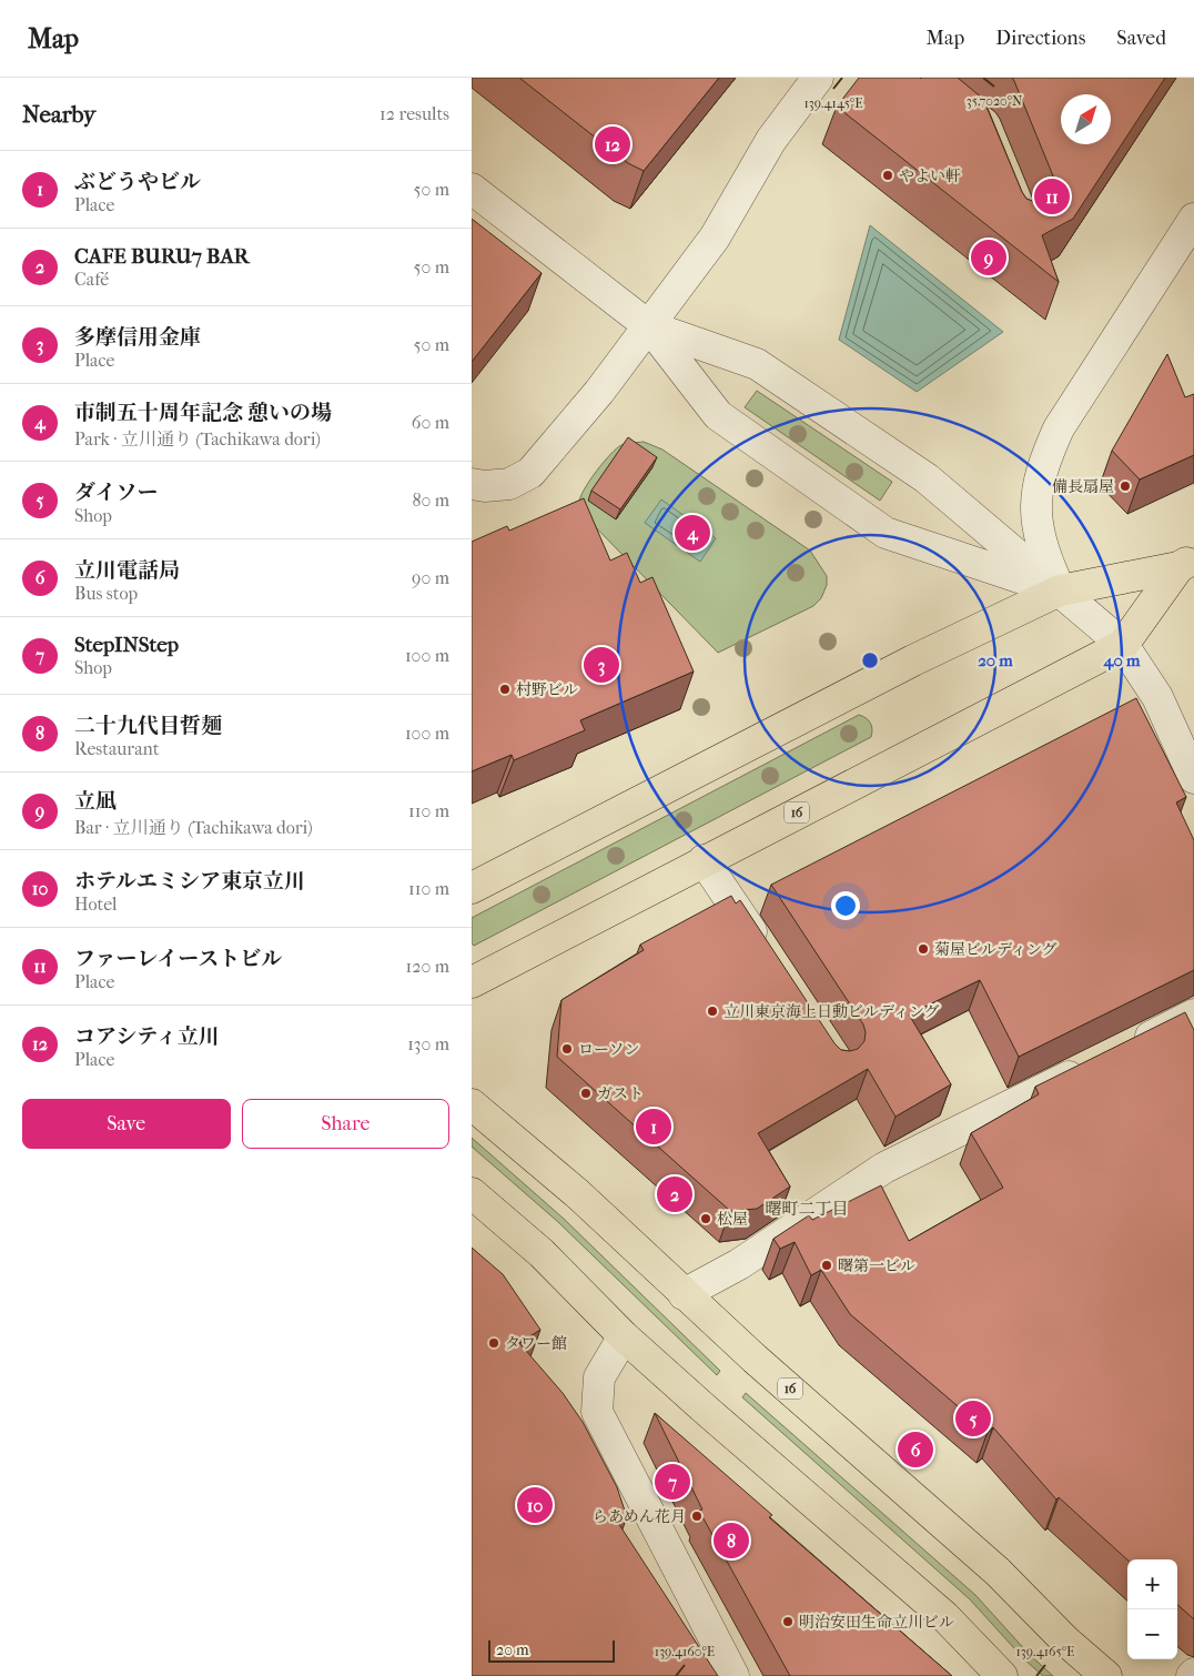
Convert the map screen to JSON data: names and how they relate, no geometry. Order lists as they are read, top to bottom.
{
  "streets": {
    "main road": ["16"]
  },
  "districts": ["曙町二丁目"],
  "places": [
    "やよい軒",
    "備長扇屋",
    "村野ビル",
    "菊屋ビルディング",
    "立川東京海上日動ビルディング",
    "ローソン",
    "ガスト",
    "松屋",
    "曙第一ビル",
    "タワー館",
    "らあめん花月",
    "明治安田生命立川ビル"
  ],
  "scale_bar": "20 m",
  "north": "top right",
  "page": {
    "header": "Map",
    "nav": ["Map", "Directions", "Saved"],
    "heading": ["Nearby", "12 results"],
    "pins": [
      "12",
      "11",
      "9",
      "4",
      "3",
      "1",
      "2",
      "5",
      "6",
      "7",
      "10",
      "8"
    ],
    "list": [
      {
        "mark": "1",
        "name": "ぶどうやビル",
        "note": "Place",
        "value": "50 m"
      },
      {
        "mark": "2",
        "name": "CAFE BURU7 BAR",
        "note": "Café",
        "value": "50 m"
      },
      {
        "mark": "3",
        "name": "多摩信用金庫",
        "note": "Place",
        "value": "50 m"
      },
      {
        "mark": "4",
        "name": "市制五十周年記念 憩いの場",
        "note": "Park · 立川通り (Tachikawa dori)",
        "value": "60 m"
      },
      {
        "mark": "5",
        "name": "ダイソー",
        "note": "Shop",
        "value": "80 m"
      },
      {
        "mark": "6",
        "name": "立川電話局",
        "note": "Bus stop",
        "value": "90 m"
      },
      {
        "mark": "7",
        "name": "StepINStep",
        "note": "Shop",
        "value": "100 m"
      },
      {
        "mark": "8",
        "name": "二十九代目哲麺",
        "note": "Restaurant",
        "value": "100 m"
      },
      {
        "mark": "9",
        "name": "立凪",
        "note": "Bar · 立川通り (Tachikawa dori)",
        "value": "110 m"
      },
      {
        "mark": "10",
        "name": "ホテルエミシア東京立川",
        "note": "Hotel",
        "value": "110 m"
      },
      {
        "mark": "11",
        "name": "ファーレイーストビル",
        "note": "Place",
        "value": "120 m"
      },
      {
        "mark": "12",
        "name": "コアシティ立川",
        "note": "Place",
        "value": "130 m"
      }
    ],
    "buttons": ["Save", "Share"],
    "map_buttons": ["+", "−"],
    "scale": "20 m"
  },
  "coordinates": [
    "35.7020°N",
    "139.4145°E",
    "139.4160°E",
    "139.4165°E"
  ],
  "rings": ["20 m", "40 m"]
}
